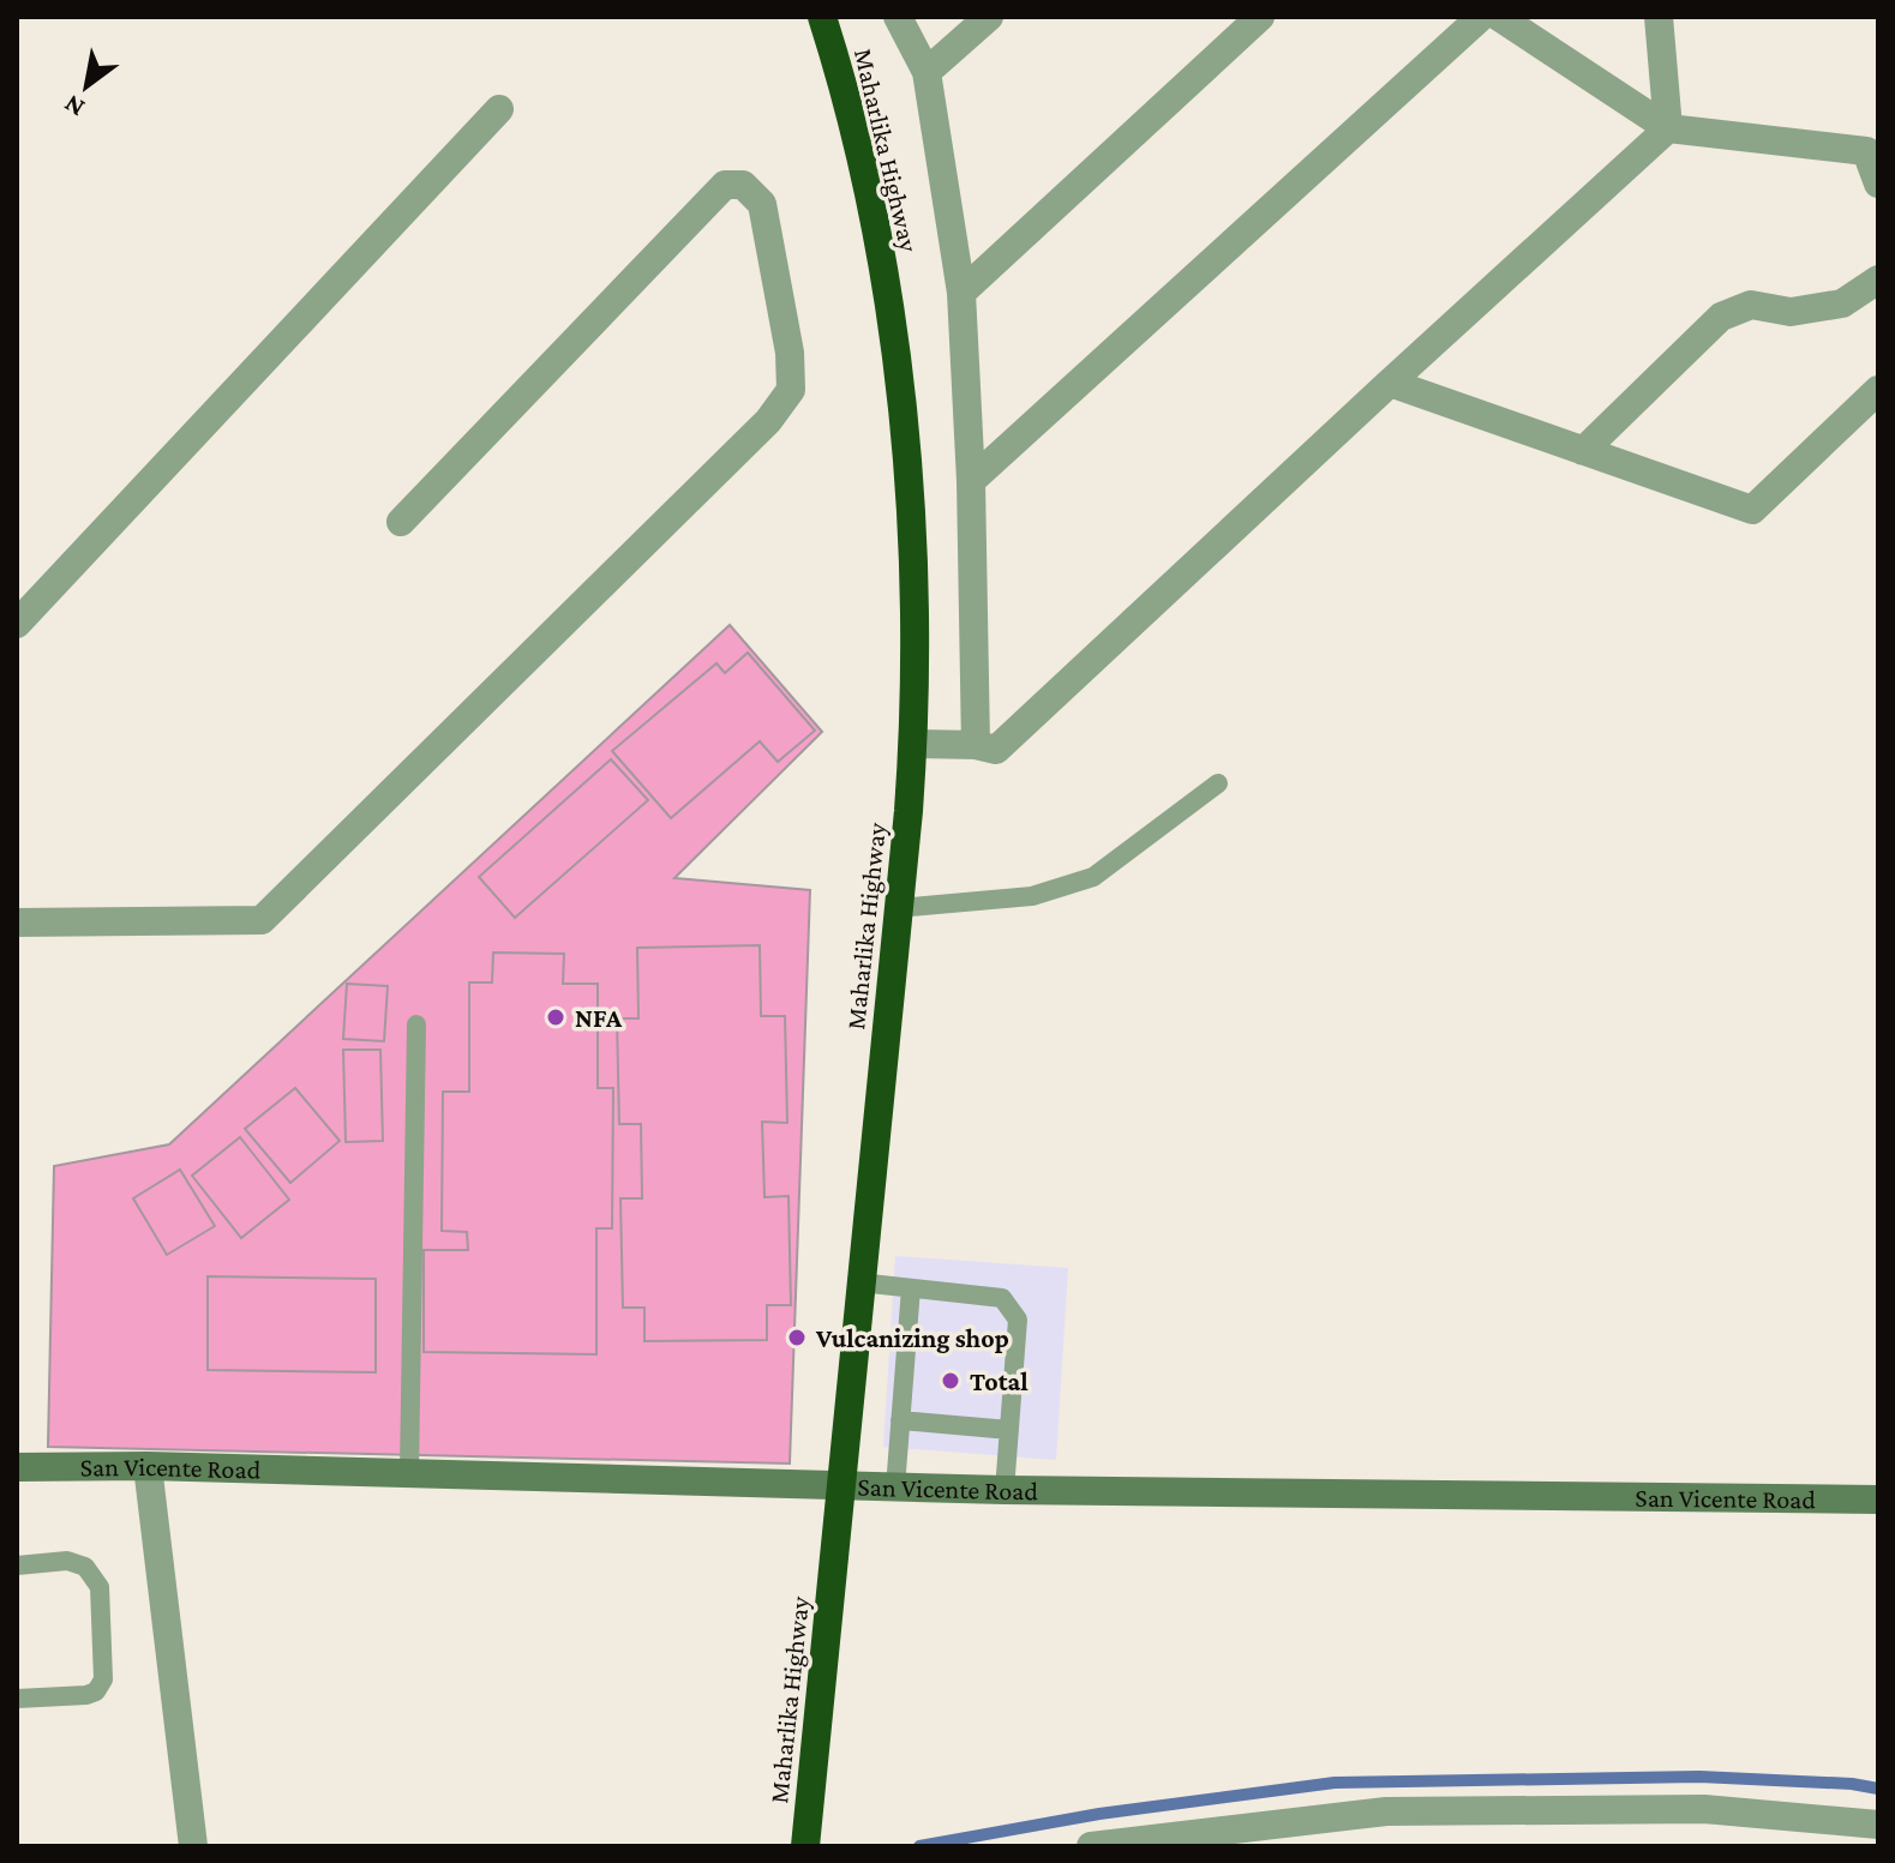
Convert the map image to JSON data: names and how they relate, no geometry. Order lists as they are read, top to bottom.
{
  "streets": {
    "highway": ["Maharlika Highway"],
    "main road": ["San Vicente Road"]
  },
  "crossings": [
    ["Maharlika Highway", "San Vicente Road"]
  ],
  "places": ["NFA", "Vulcanizing shop", "Total"],
  "north": "bottom left"
}
